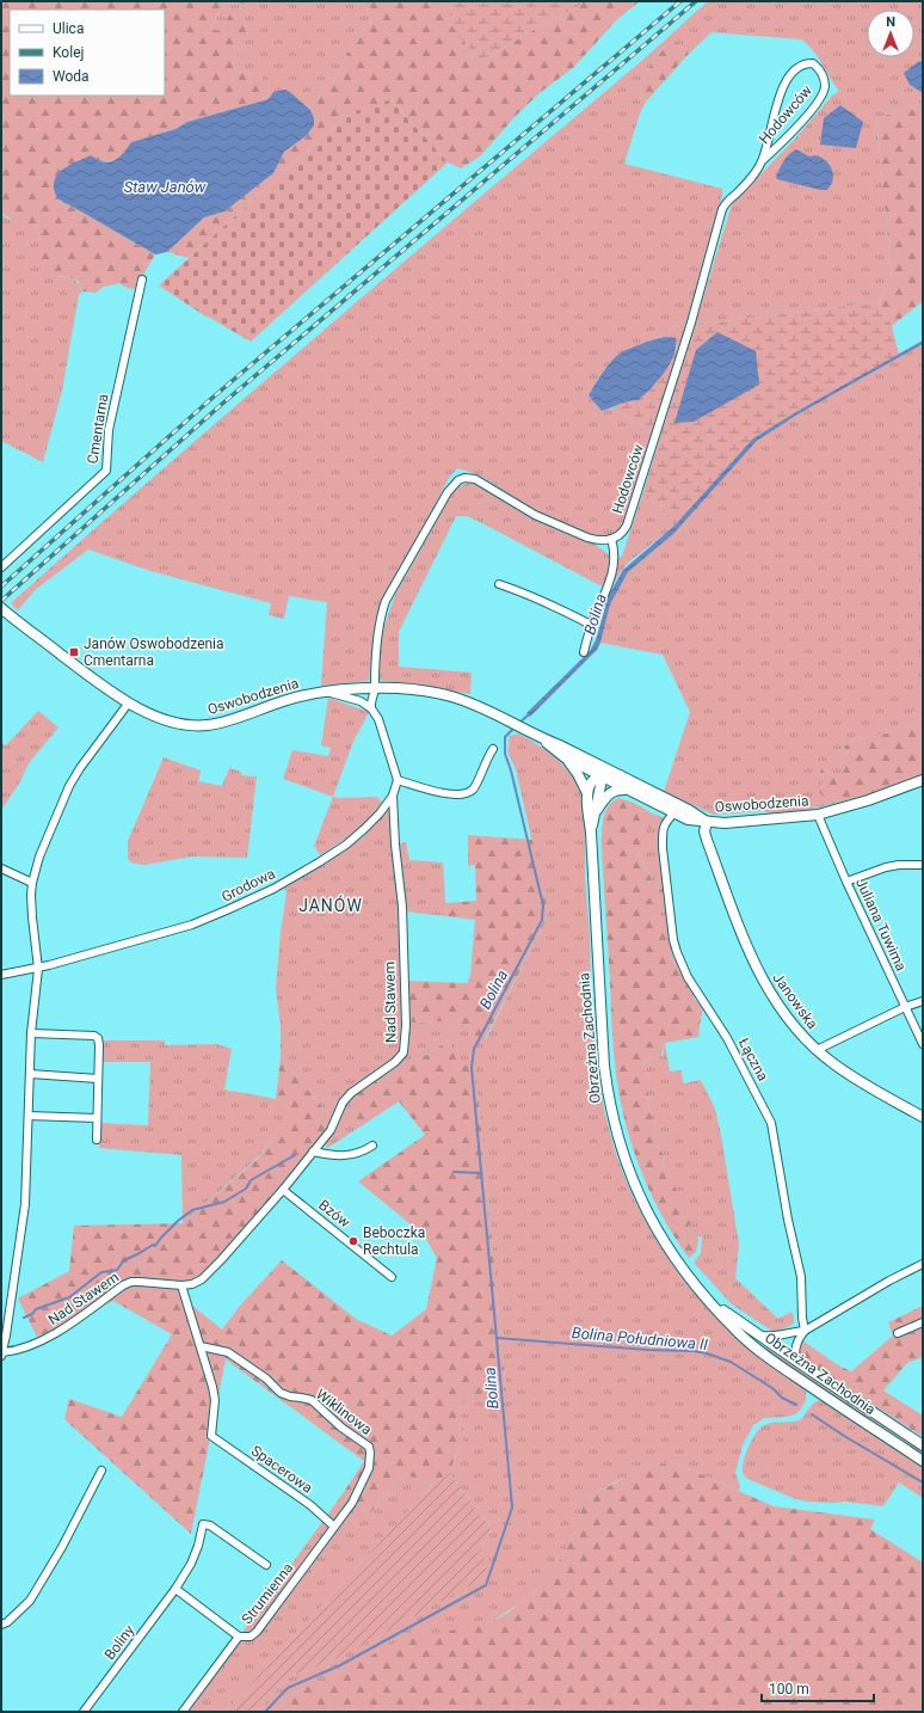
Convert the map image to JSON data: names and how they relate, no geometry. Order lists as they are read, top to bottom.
{
  "streets": {
    "street": [
      "Hodowców",
      "Cmentarna",
      "Oswobodzenia",
      "Grodowa",
      "Juliana Tuwima",
      "Janowska",
      "Nad Stawem",
      "Obrzeżna Zachodnia",
      "Łączna",
      "Bzów",
      "Wiklinowa",
      "Spacerowa",
      "Strumienna",
      "Boliny"
    ]
  },
  "crossings": [
    ["Oswobodzenia", "Juliana Tuwima"],
    ["Oswobodzenia", "Janowska"],
    ["Oswobodzenia", "Obrzeżna Zachodnia"],
    ["Oswobodzenia", "Łączna"],
    ["Grodowa", "Nad Stawem"],
    ["Nad Stawem", "Bzów"],
    ["Wiklinowa", "Spacerowa"],
    ["Wiklinowa", "Strumienna"],
    ["Spacerowa", "Strumienna"]
  ],
  "districts": ["JANÓW"],
  "water": ["Staw Janów", "Bolina", "Bolina Południowa II"],
  "places": {
    "transit": ["Janów Oswobodzenia Cmentarna"],
    "other": ["Beboczka Rechtula"]
  },
  "legend": ["Ulica", "Kolej", "Woda"],
  "scale_bar": "100 m",
  "north": "top"
}
